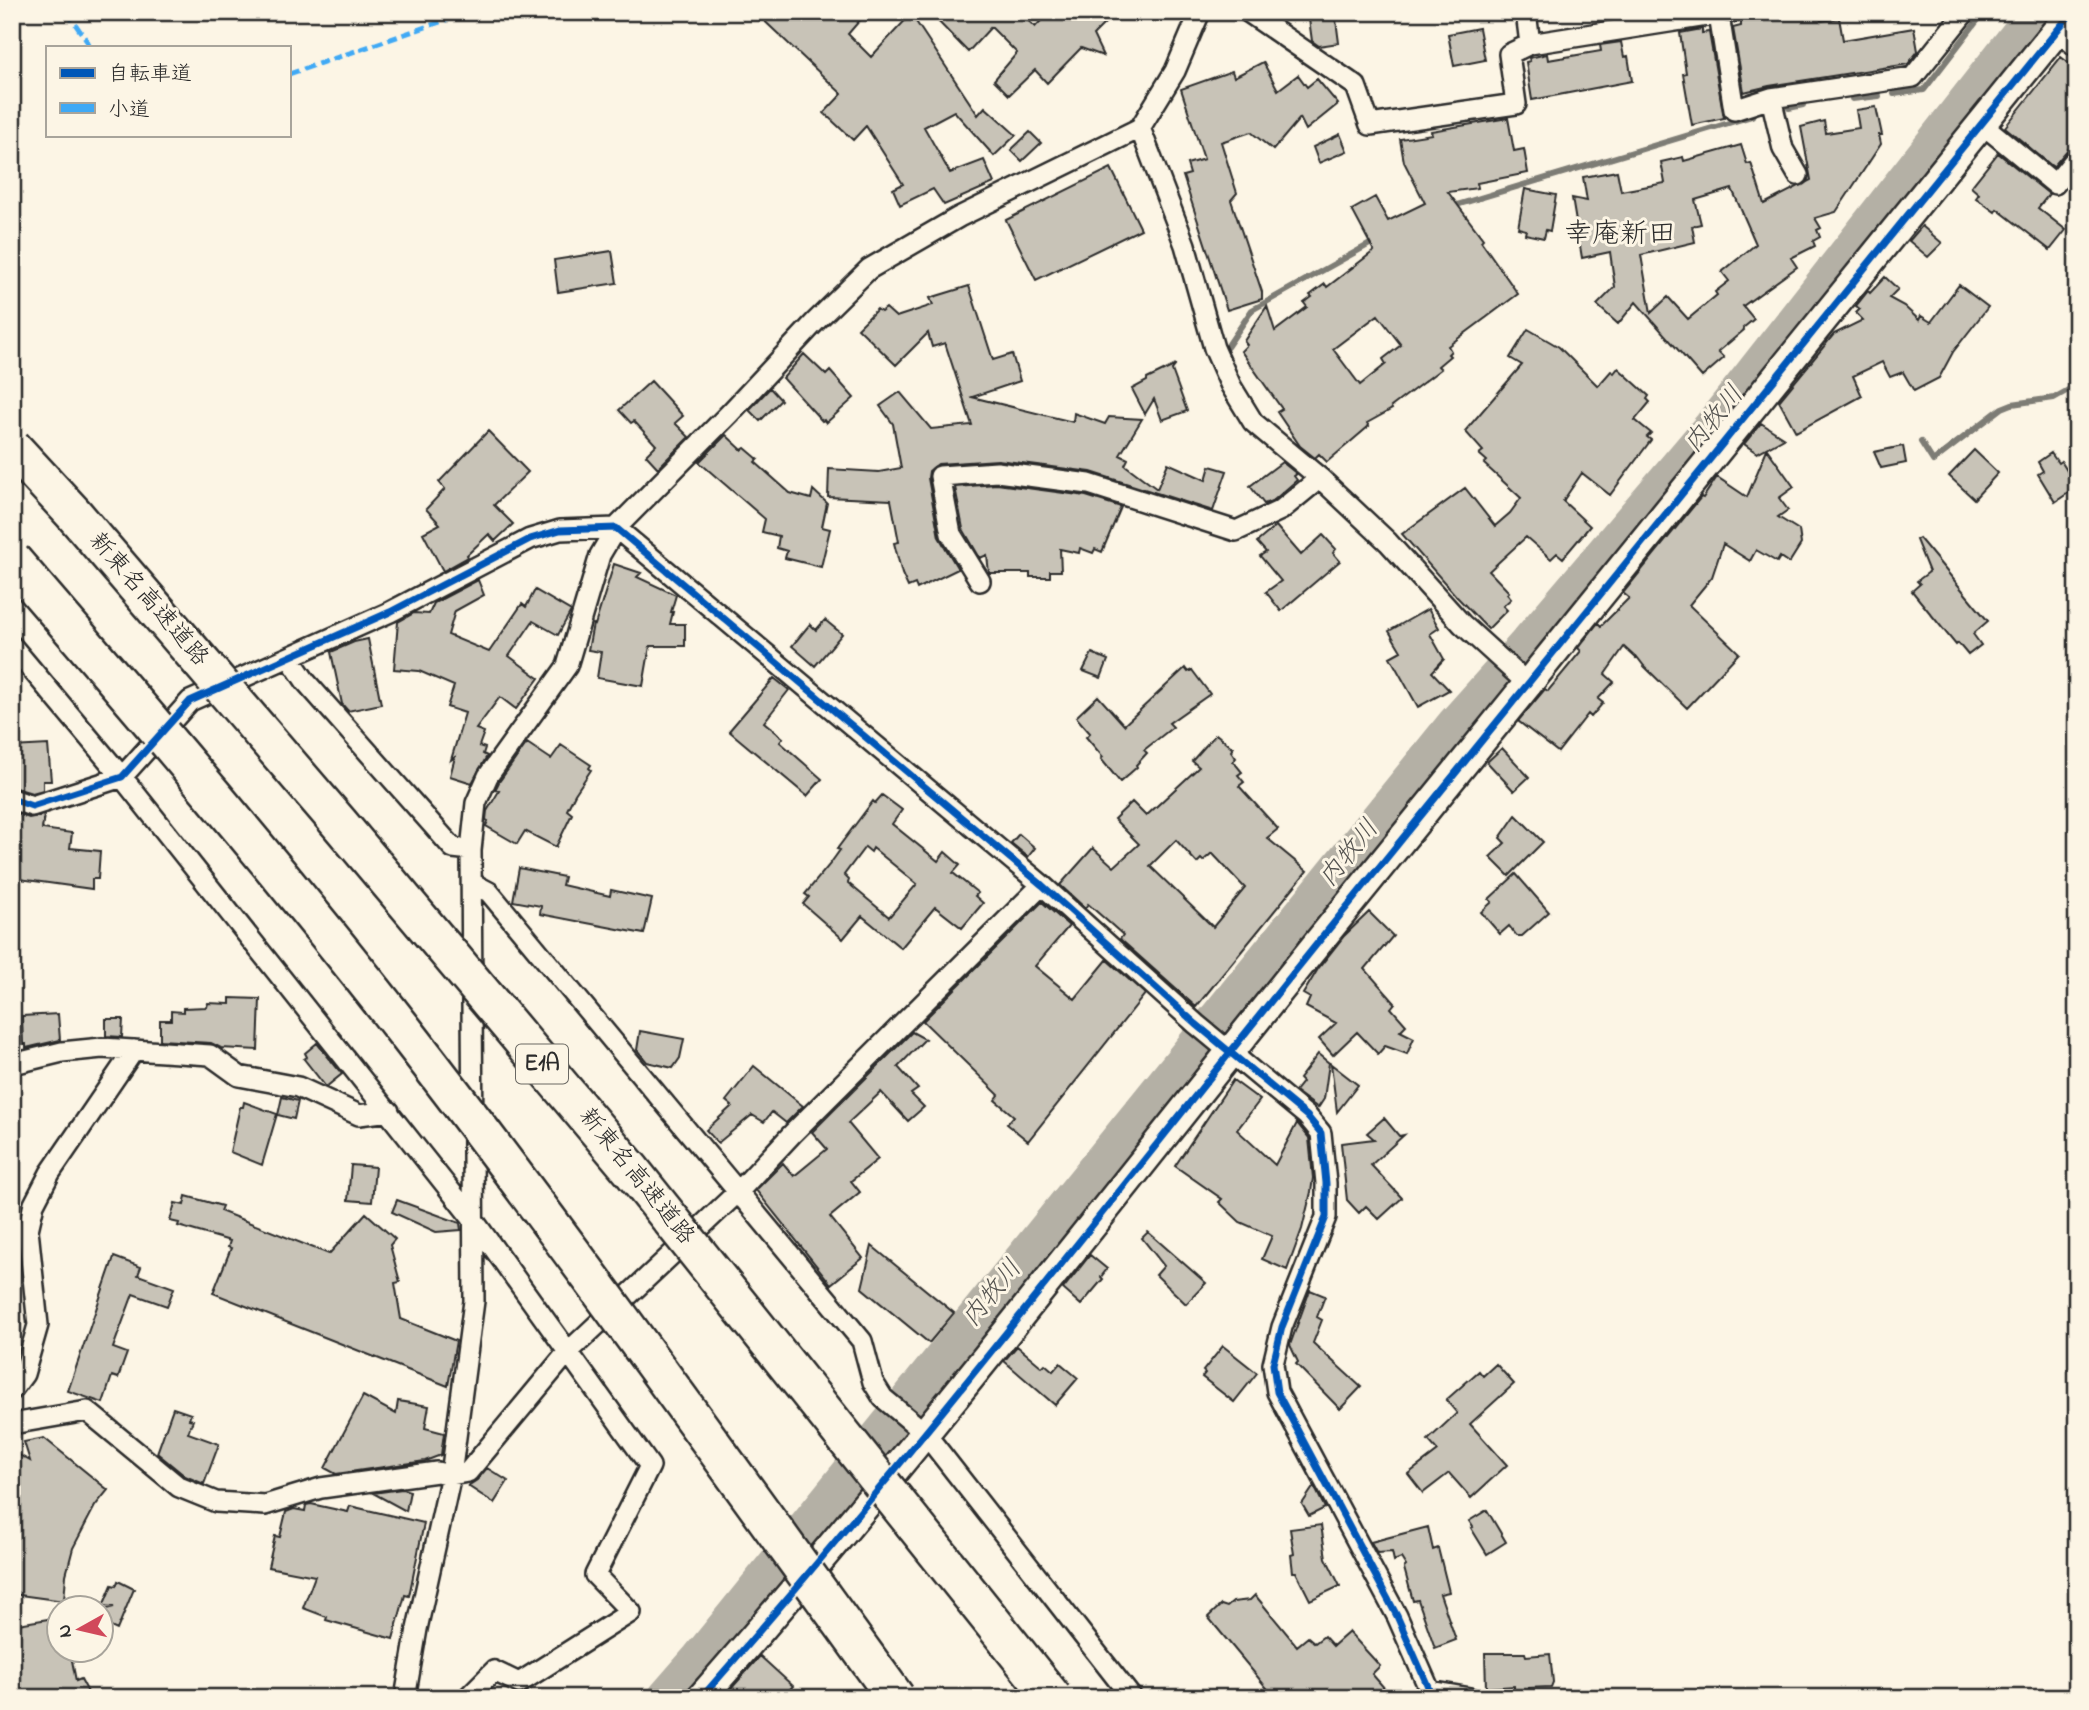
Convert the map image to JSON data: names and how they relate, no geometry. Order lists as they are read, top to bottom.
{
  "streets": {
    "highway": ["新東名高速道路", "E1A"]
  },
  "districts": ["幸庵新田"],
  "water": ["内牧川"],
  "legend": ["自転車道", "小道"],
  "north": "left"
}
